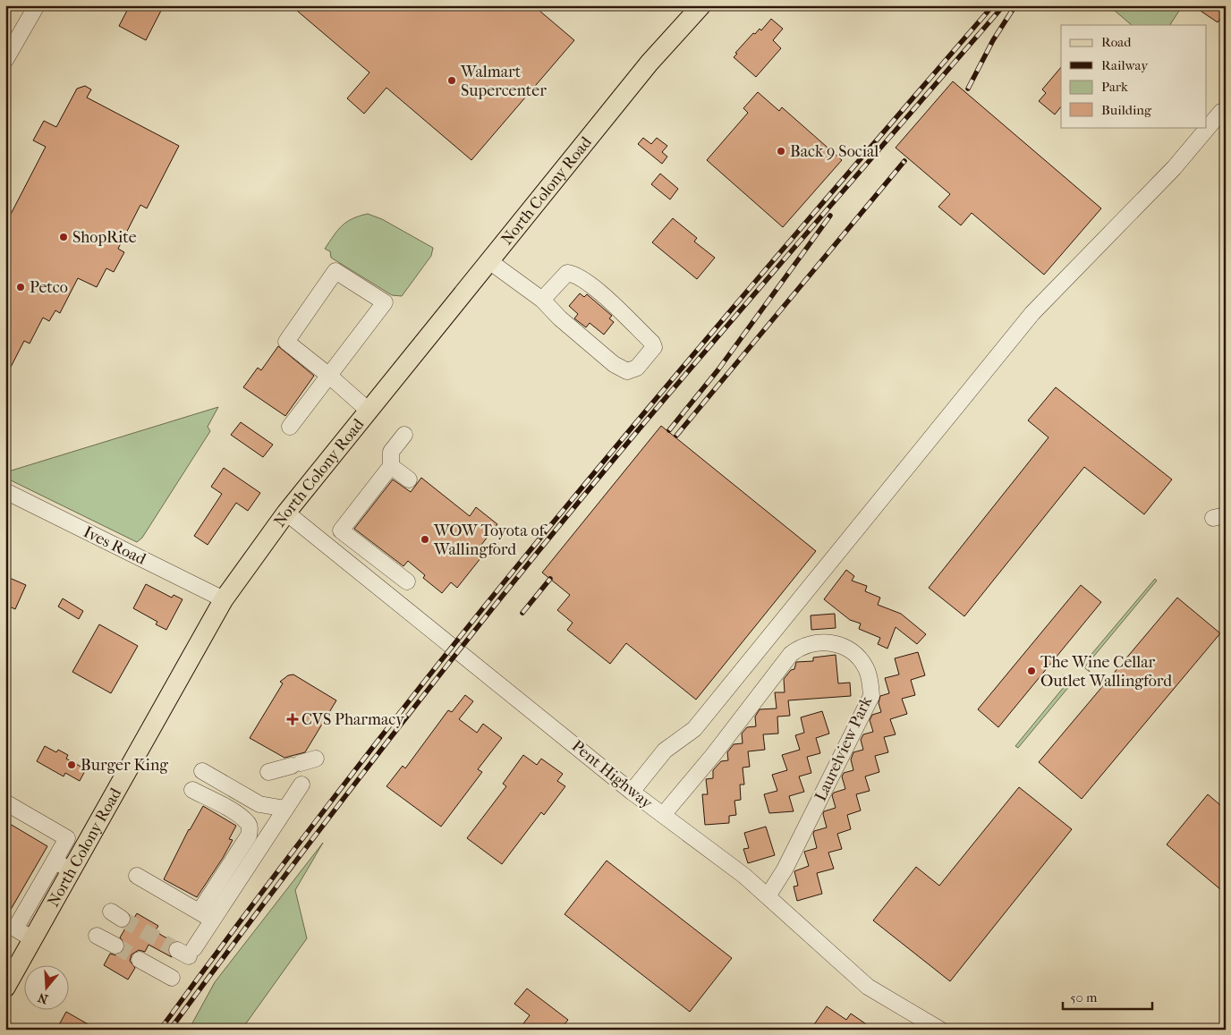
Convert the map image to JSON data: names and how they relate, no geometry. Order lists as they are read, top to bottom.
{
  "streets": {
    "main road": ["North Colony Road"],
    "street": ["Ives Road", "Laurelview Park", "Pent Highway"]
  },
  "crossings": [
    ["North Colony Road", "Ives Road"],
    ["North Colony Road", "Pent Highway"],
    ["Laurelview Park", "Pent Highway"]
  ],
  "places": {
    "other": [
      "Walmart Supercenter",
      "Back 9 Social",
      "ShopRite",
      "Petco",
      "WOW Toyota of Wallingford",
      "The Wine Cellar Outlet Wallingford",
      "Burger King"
    ],
    "health": ["CVS Pharmacy"]
  },
  "legend": [
    "Road",
    "Railway",
    "Park",
    "Building"
  ],
  "scale_bar": "50 m",
  "north": "bottom"
}
